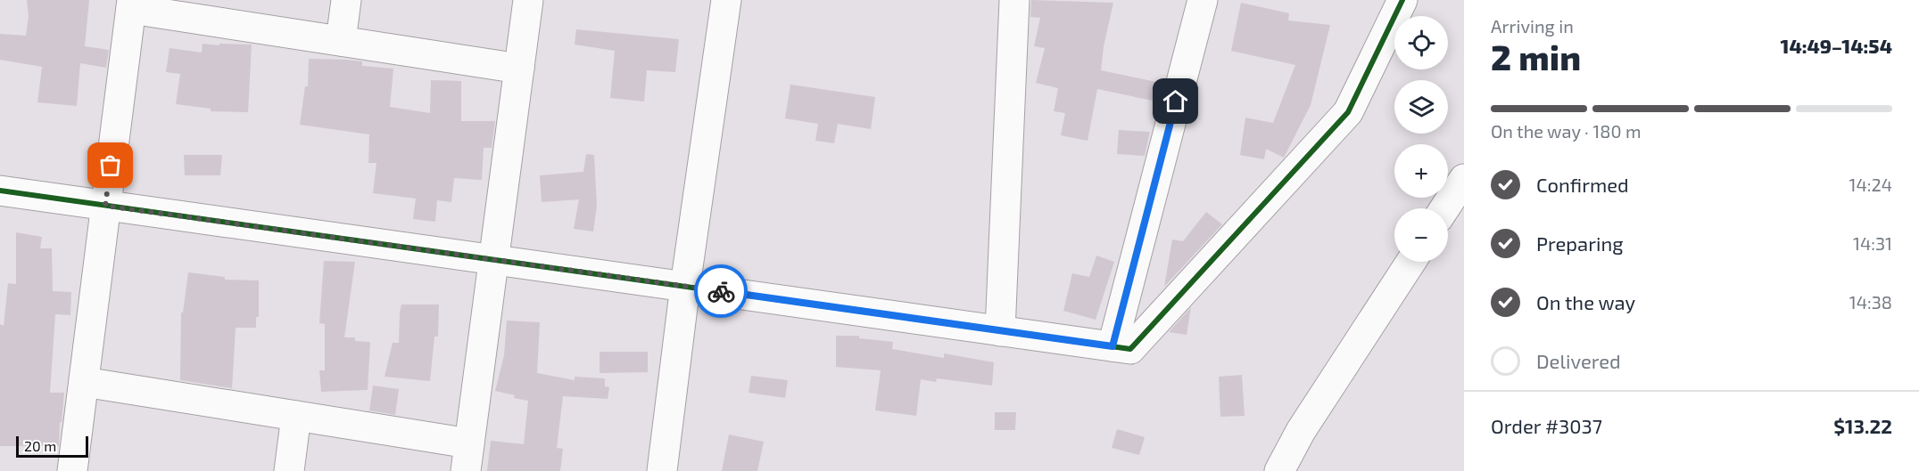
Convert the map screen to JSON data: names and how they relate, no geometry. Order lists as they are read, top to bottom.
{
  "scale_bar": "20 m",
  "page": {
    "heading": ["2 min", "Arriving in", "14:49–14:54"],
    "panel": ["Order #3037", "$13.22"],
    "map_buttons": ["+", "−"],
    "bar": "On the way · 180 m",
    "list": [
      ["Confirmed", "14:24"],
      ["Preparing", "14:31"],
      ["On the way", "14:38"],
      "Delivered"
    ],
    "scale": "20 m"
  }
}
